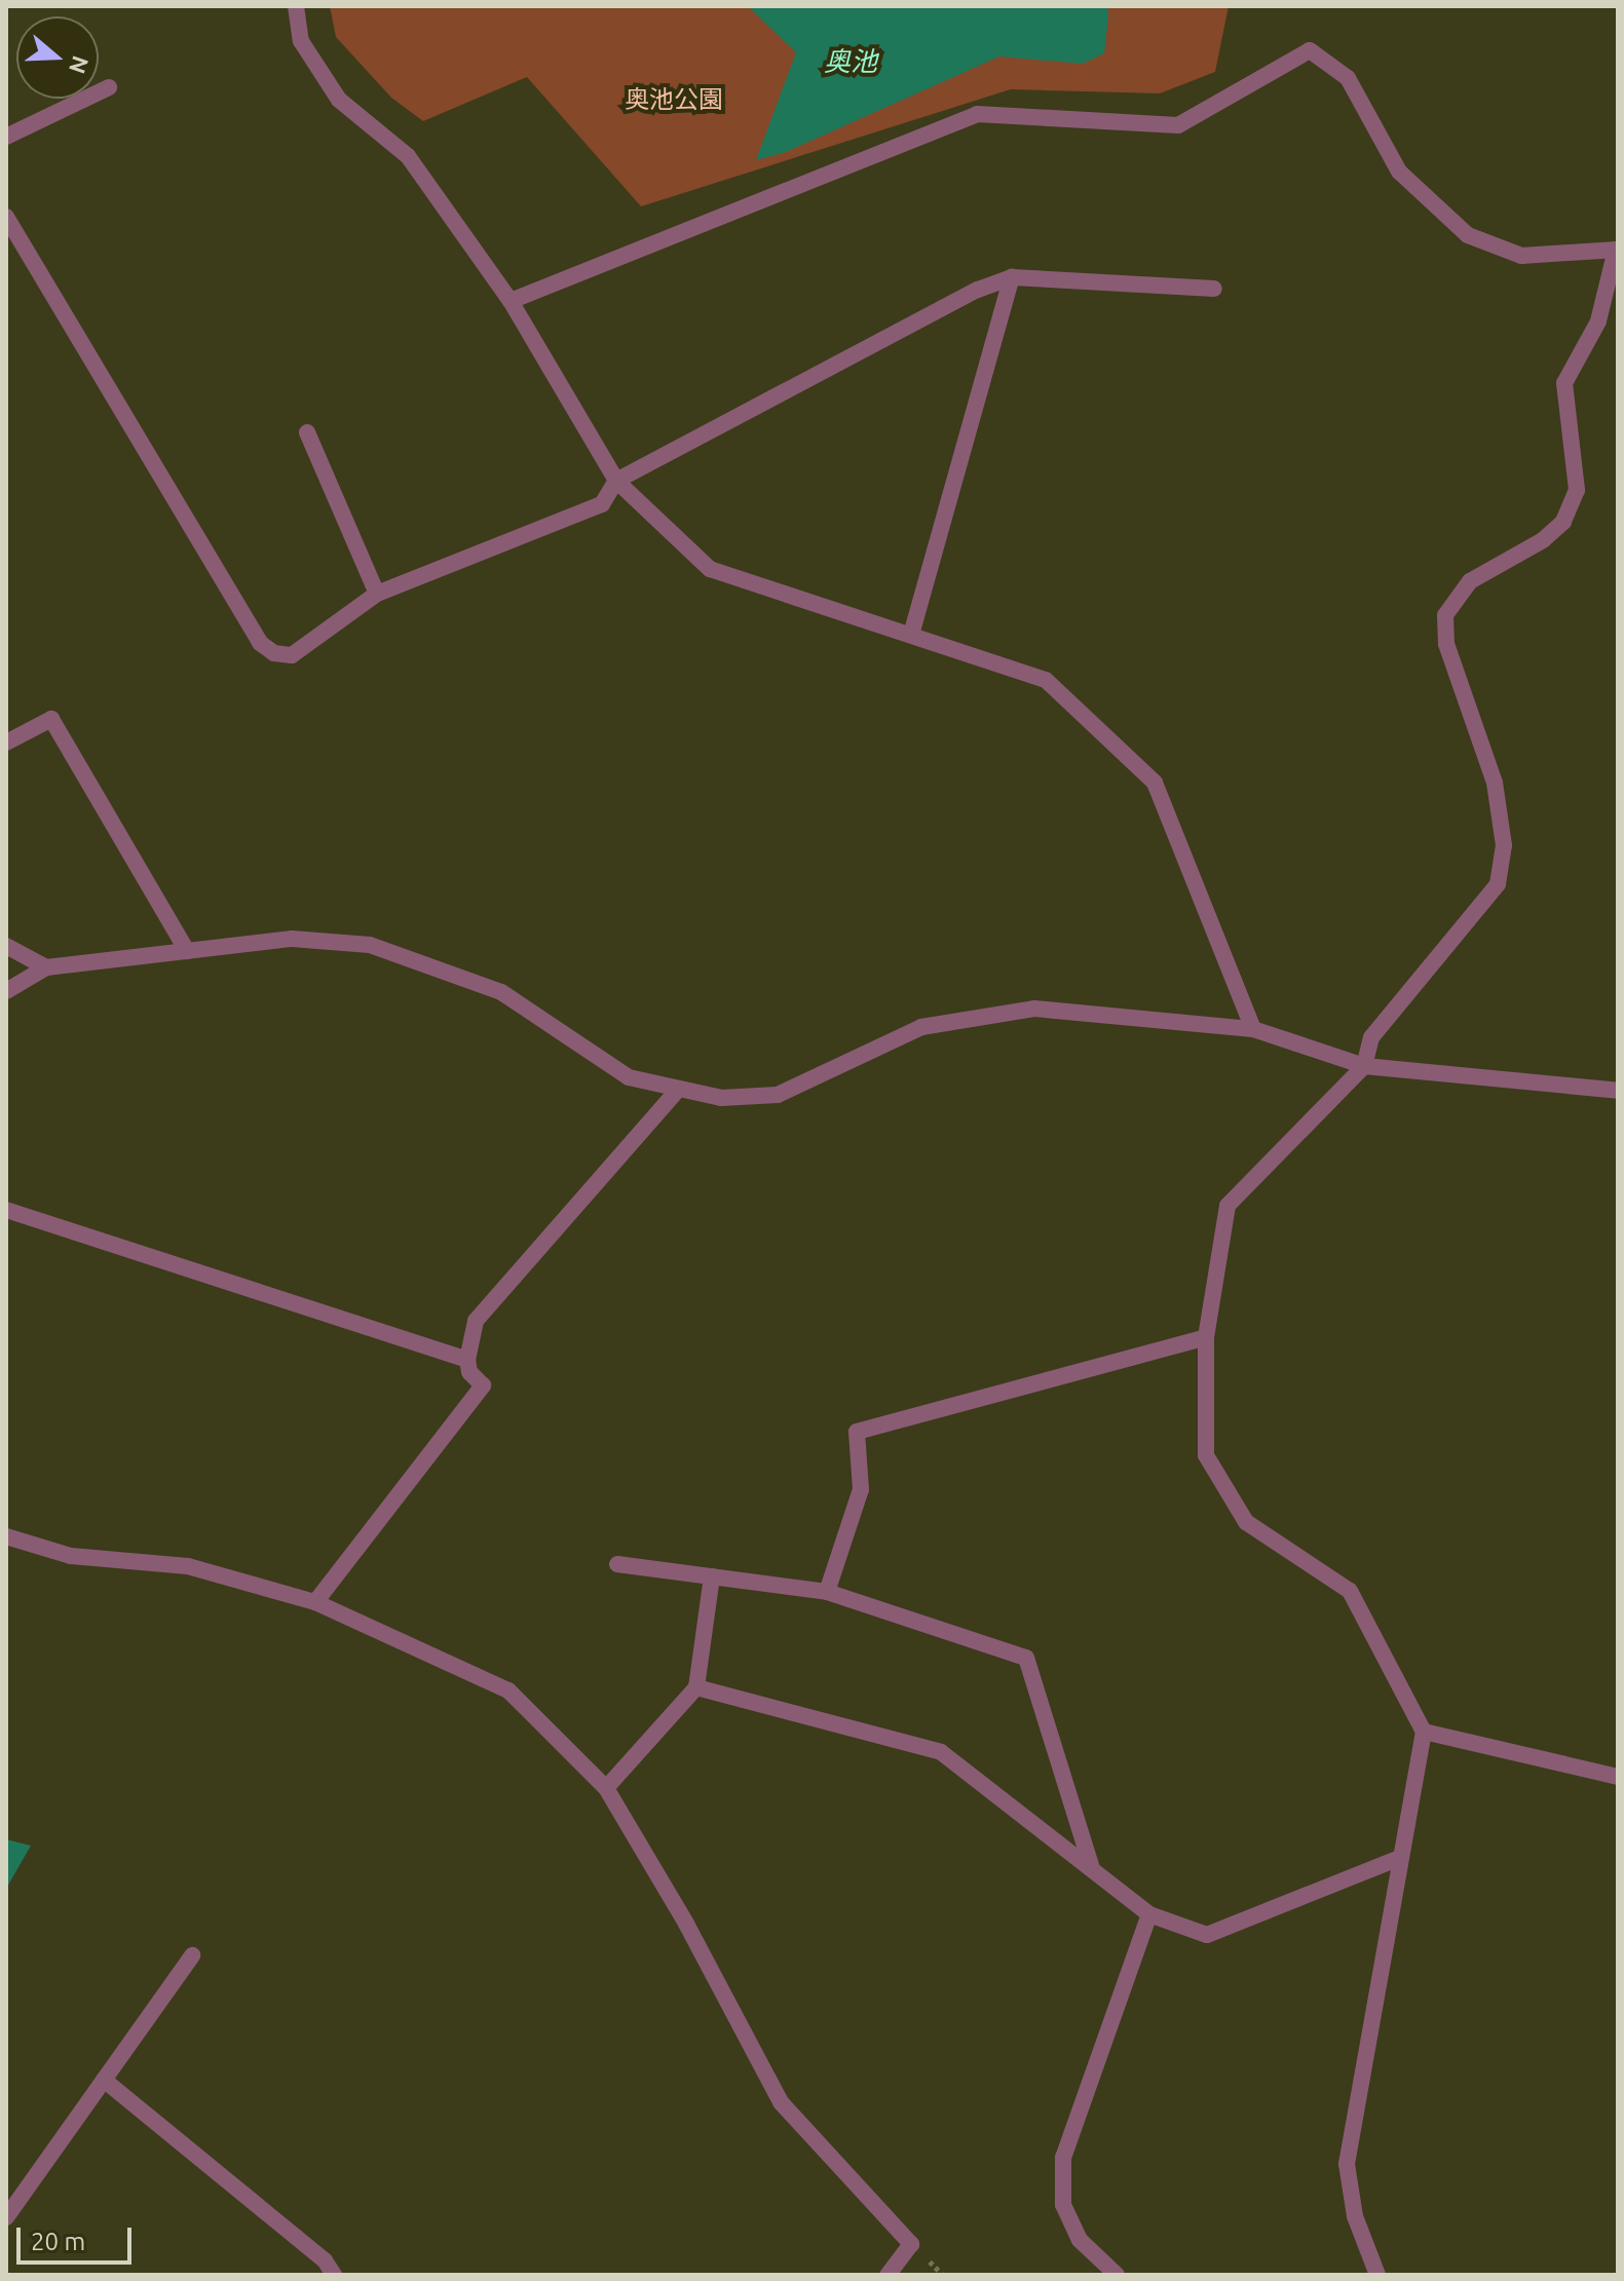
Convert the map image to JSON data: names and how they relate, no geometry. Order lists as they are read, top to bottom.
{
  "water": ["奥池"],
  "parks": ["奥池公園"],
  "scale_bar": "20 m",
  "north": "right"
}
